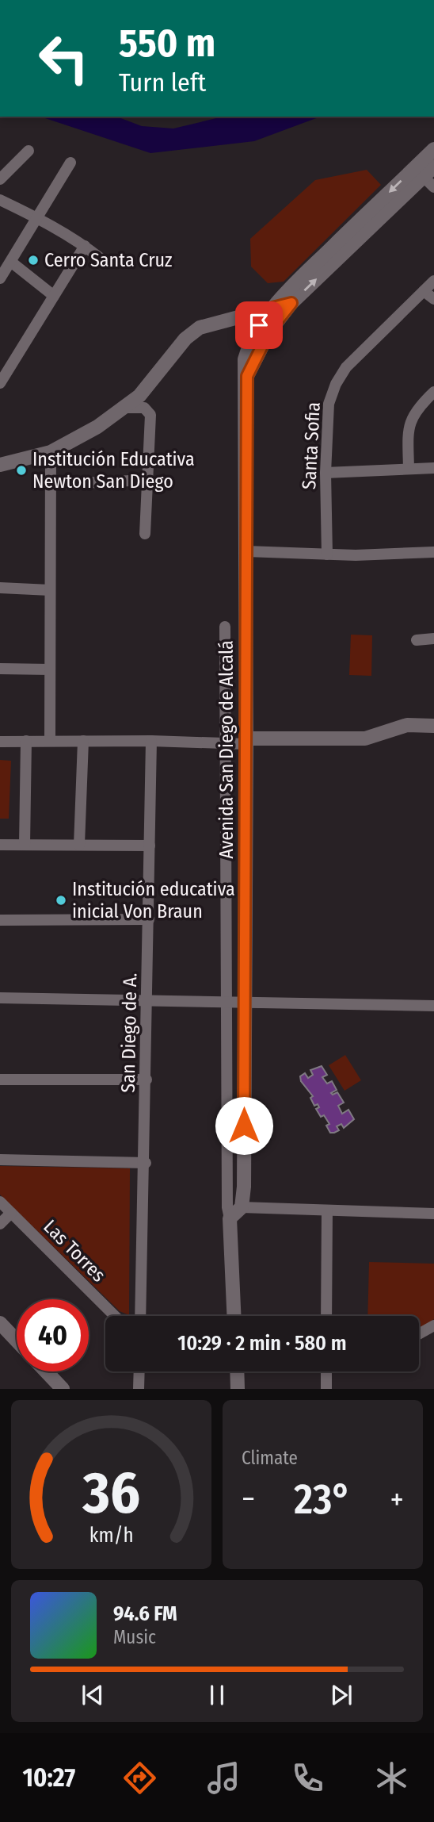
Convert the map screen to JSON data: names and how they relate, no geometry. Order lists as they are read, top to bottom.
{
  "streets": {
    "street": [
      "Santa Sofia",
      "Avenida San Diego de Alcalá",
      "San Diego de A.",
      "Las Torres"
    ]
  },
  "places": ["Cerro Santa Cruz", "Institución Educativa Newton San Diego", "Institución educativa inicial Von Braun"],
  "page": {
    "turn": ["550 m", "Turn left"],
    "limit": "40",
    "trip": "10:29 · 2 min · 580 m",
    "tile": "Climate",
    "heat": ["−", "23°", "+"],
    "song": ["94.6 FM", "Music"],
    "tabs": "10:27",
    "gauge": ["36", "km/h"]
  }
}
